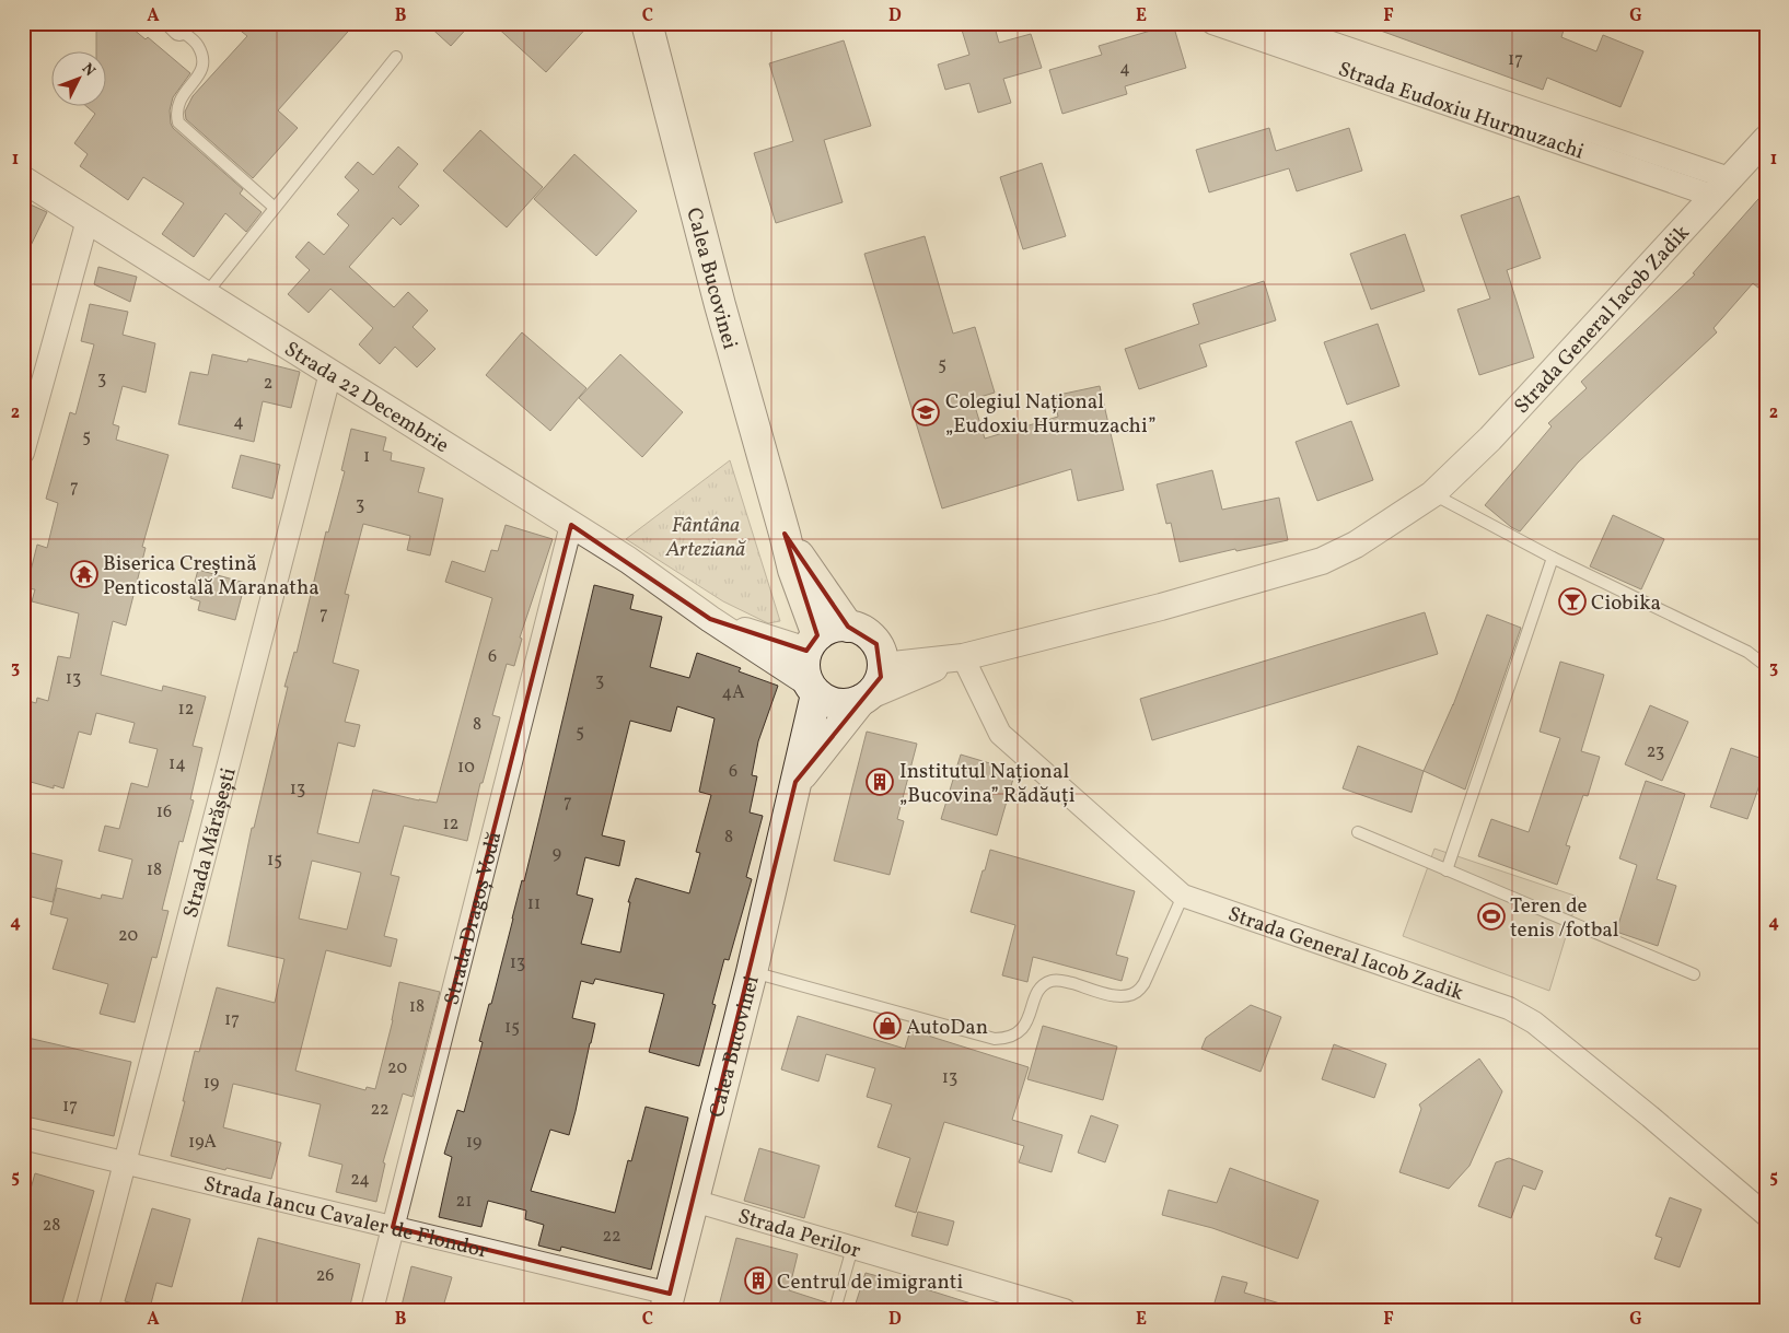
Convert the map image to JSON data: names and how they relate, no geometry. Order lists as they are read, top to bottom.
{
  "streets": {
    "main road": ["Calea Bucovinei"],
    "street": [
      "Strada Eudoxiu Hurmuzachi",
      "Strada General Iacob Zadik",
      "Strada 22 Decembrie",
      "Strada Mărășești",
      "Strada Dragoș Vodă",
      "Strada Iancu Cavaler de Flondor",
      "Strada Perilor"
    ]
  },
  "crossings": [
    ["Strada Eudoxiu Hurmuzachi", "Strada General Iacob Zadik"],
    ["Calea Bucovinei", "Strada General Iacob Zadik"],
    ["Calea Bucovinei", "Strada 22 Decembrie"],
    ["Calea Bucovinei", "Strada Iancu Cavaler de Flondor"],
    ["Calea Bucovinei", "Strada Perilor"],
    ["Strada General Iacob Zadik", "Strada 22 Decembrie"],
    ["Strada 22 Decembrie", "Strada Mărășești"],
    ["Strada 22 Decembrie", "Strada Dragoș Vodă"],
    ["Strada Mărășești", "Strada Iancu Cavaler de Flondor"],
    ["Strada Dragoș Vodă", "Strada Iancu Cavaler de Flondor"]
  ],
  "parks": ["Fântâna Arteziană"],
  "places": {
    "school or university": ["Colegiul Național „Eudoxiu Hurmuzachi”"],
    "temple": ["Biserica Creștină Penticostală Maranatha"],
    "bar": ["Ciobika"],
    "building": ["Institutul Național „Bucovina” Rădăuți", "Centrul de imigranti"],
    "sports": ["Teren de tenis /fotbal"],
    "shop": ["AutoDan"]
  },
  "house_numbers": [
    "17",
    "4",
    "5",
    "3",
    "2",
    "4",
    "5",
    "1",
    "7",
    "3",
    "7",
    "6",
    "13",
    "3",
    "4A",
    "12",
    "8",
    "5",
    "23",
    "14",
    "10",
    "6",
    "13",
    "7",
    "16",
    "12",
    "8",
    "9",
    "15",
    "18",
    "11",
    "20",
    "13",
    "18",
    "17",
    "15",
    "20",
    "13",
    "19",
    "17",
    "22",
    "19A",
    "19",
    "24",
    "21",
    "28",
    "22",
    "26"
  ],
  "north": "top right",
  "grid": {
    "columns": [
      "A",
      "B",
      "C",
      "D",
      "E",
      "F",
      "G"
    ],
    "rows": [
      "1",
      "2",
      "3",
      "4",
      "5"
    ]
  }
}
